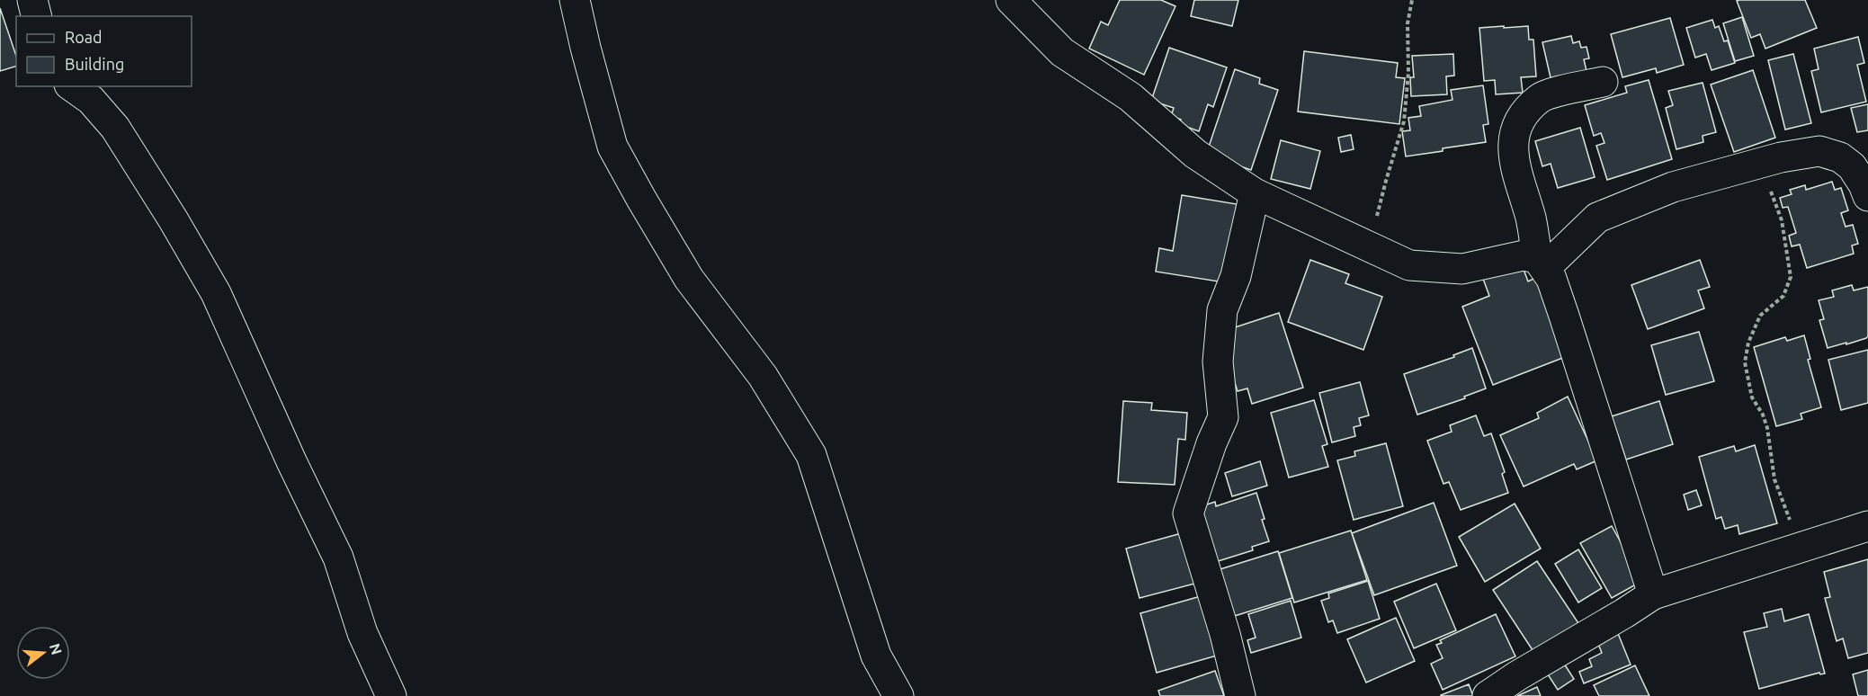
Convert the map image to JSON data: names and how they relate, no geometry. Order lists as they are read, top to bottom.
{
  "legend": ["Road", "Building"],
  "north": "right"
}
